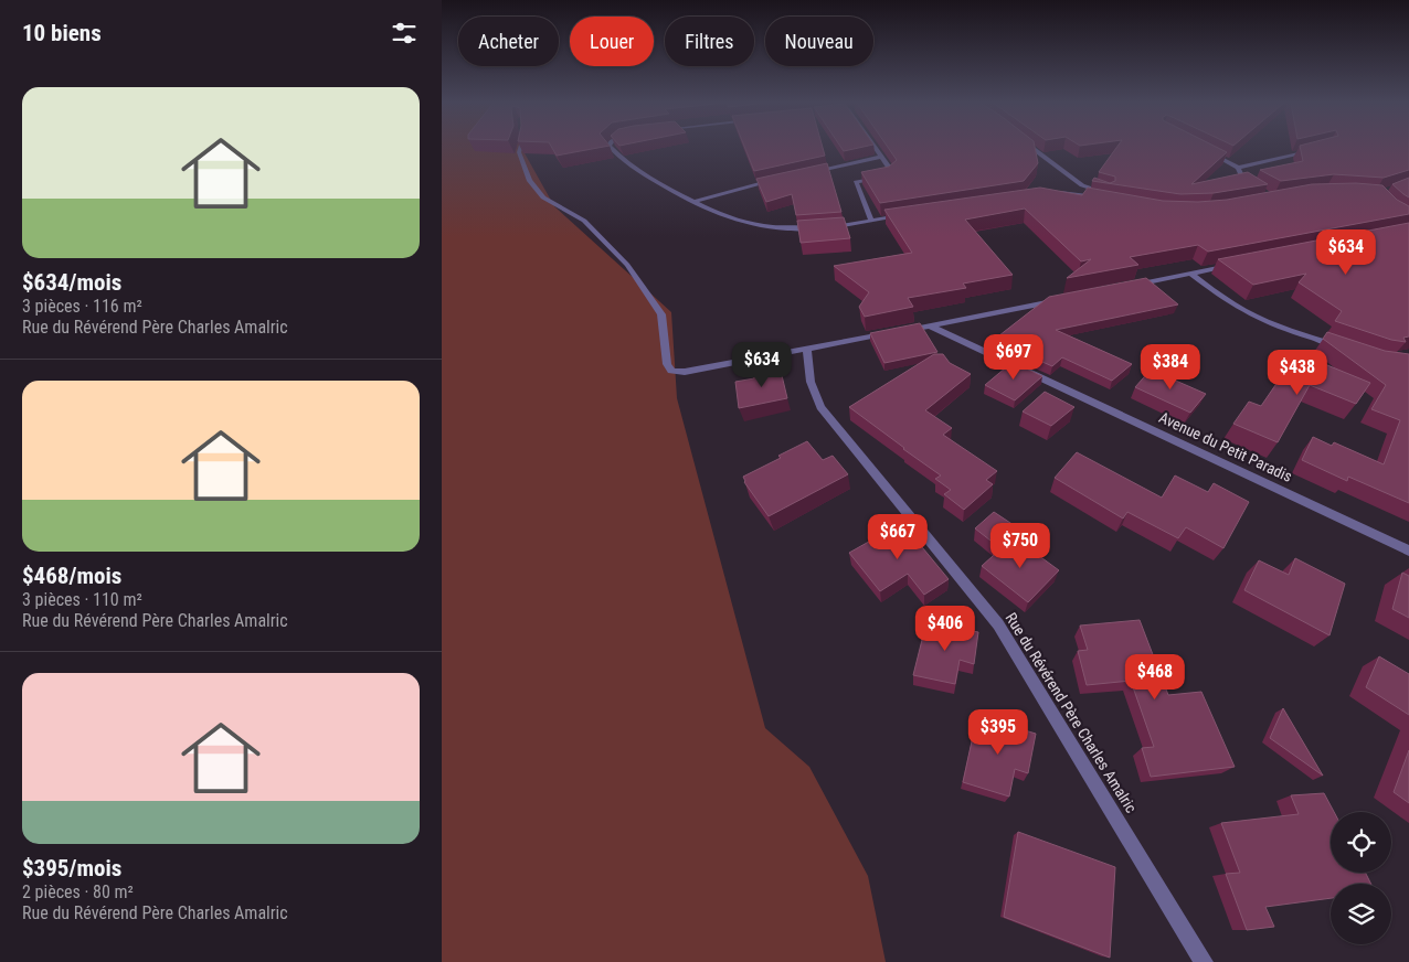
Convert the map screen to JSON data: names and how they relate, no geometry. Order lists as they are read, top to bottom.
{
  "streets": {
    "street": ["Avenue du Petit Paradis", "Rue du Révérend Père Charles Amalric"]
  },
  "page": {
    "heading": "10 biens",
    "chip": [
      "Acheter",
      "Louer",
      "Filtres",
      "Nouveau"
    ],
    "list": [
      {
        "name": "$634/mois",
        "note": "3 pièces · 116 m² · Rue du Révérend Père Charles Amalric"
      },
      {
        "name": "$468/mois",
        "note": "3 pièces · 110 m² · Rue du Révérend Père Charles Amalric"
      },
      {
        "name": "$395/mois",
        "note": "2 pièces · 80 m² · Rue du Révérend Père Charles Amalric"
      }
    ],
    "price": [
      "$634",
      "$697",
      "$634",
      "$384",
      "$438",
      "$667",
      "$750",
      "$406",
      "$468",
      "$395"
    ]
  }
}
